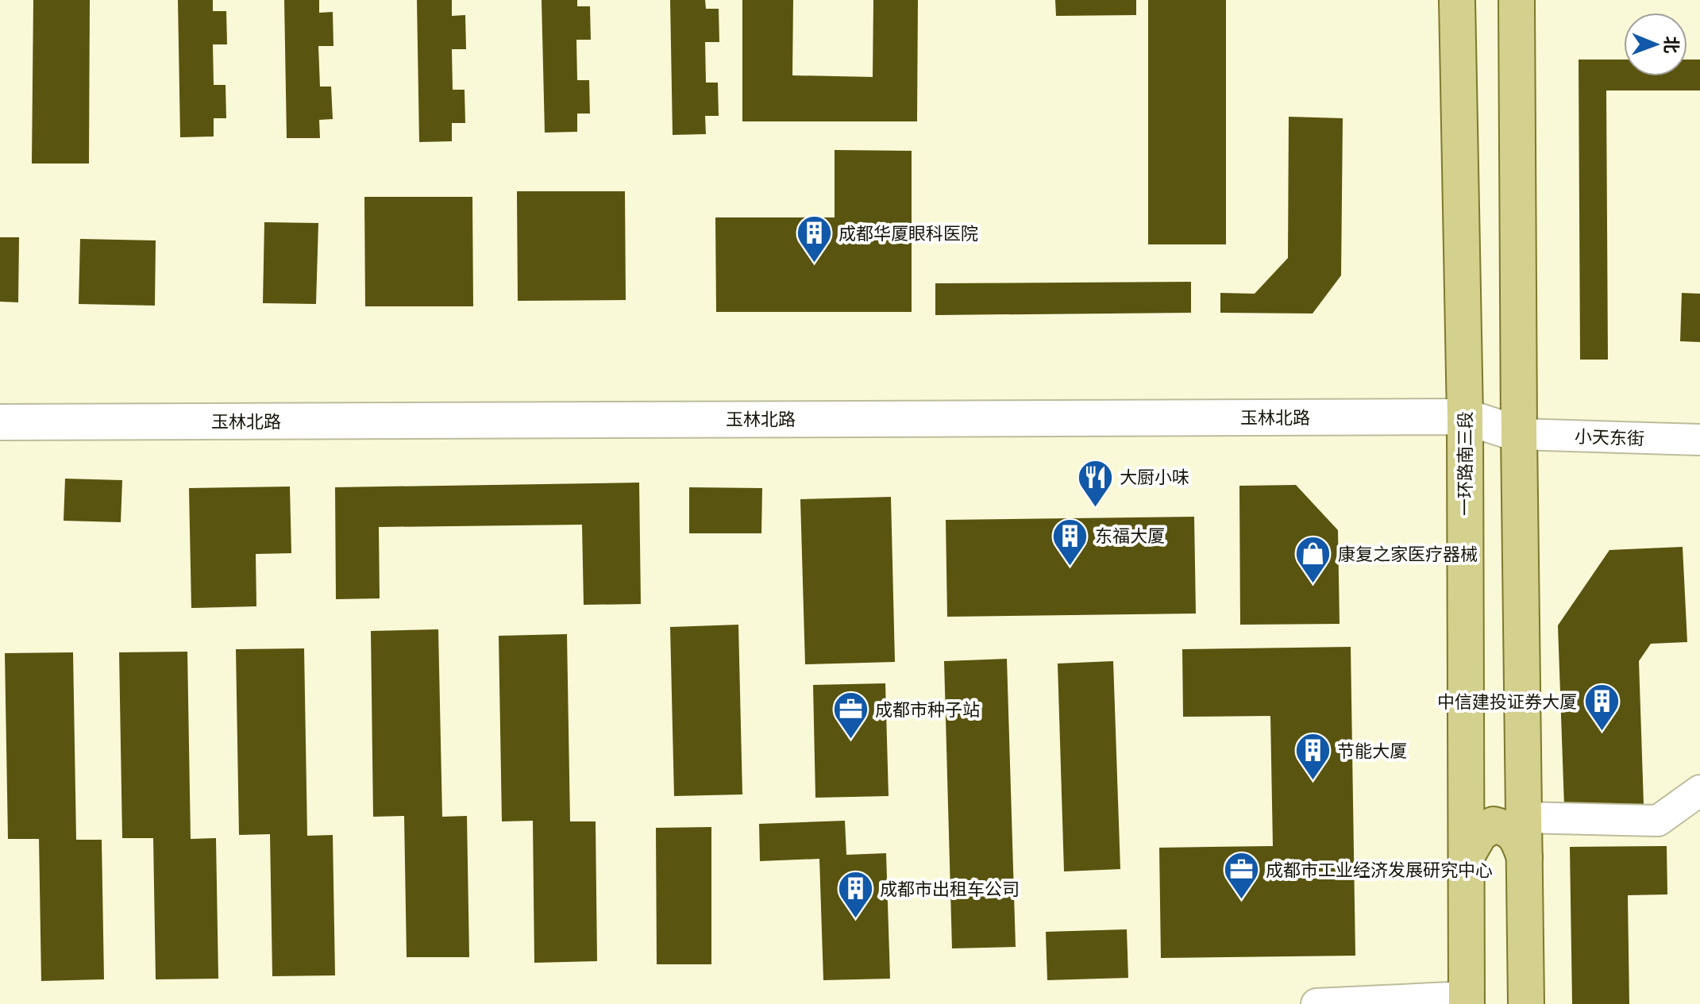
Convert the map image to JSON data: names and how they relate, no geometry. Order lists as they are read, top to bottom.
{
  "streets": {
    "main road": ["玉林北路", "一环路南三段"],
    "street": ["小天东街"]
  },
  "crossings": [
    ["玉林北路", "小天东街"],
    ["玉林北路", "一环路南三段"]
  ],
  "places": {
    "building": [
      "成都华厦眼科医院",
      "东福大厦",
      "中信建投证券大厦",
      "节能大厦",
      "成都市出租车公司"
    ],
    "restaurant": ["大厨小味"],
    "shop": ["康复之家医疗器械"],
    "office": ["成都市种子站", "成都市工业经济发展研究中心"]
  },
  "north": "right"
}
